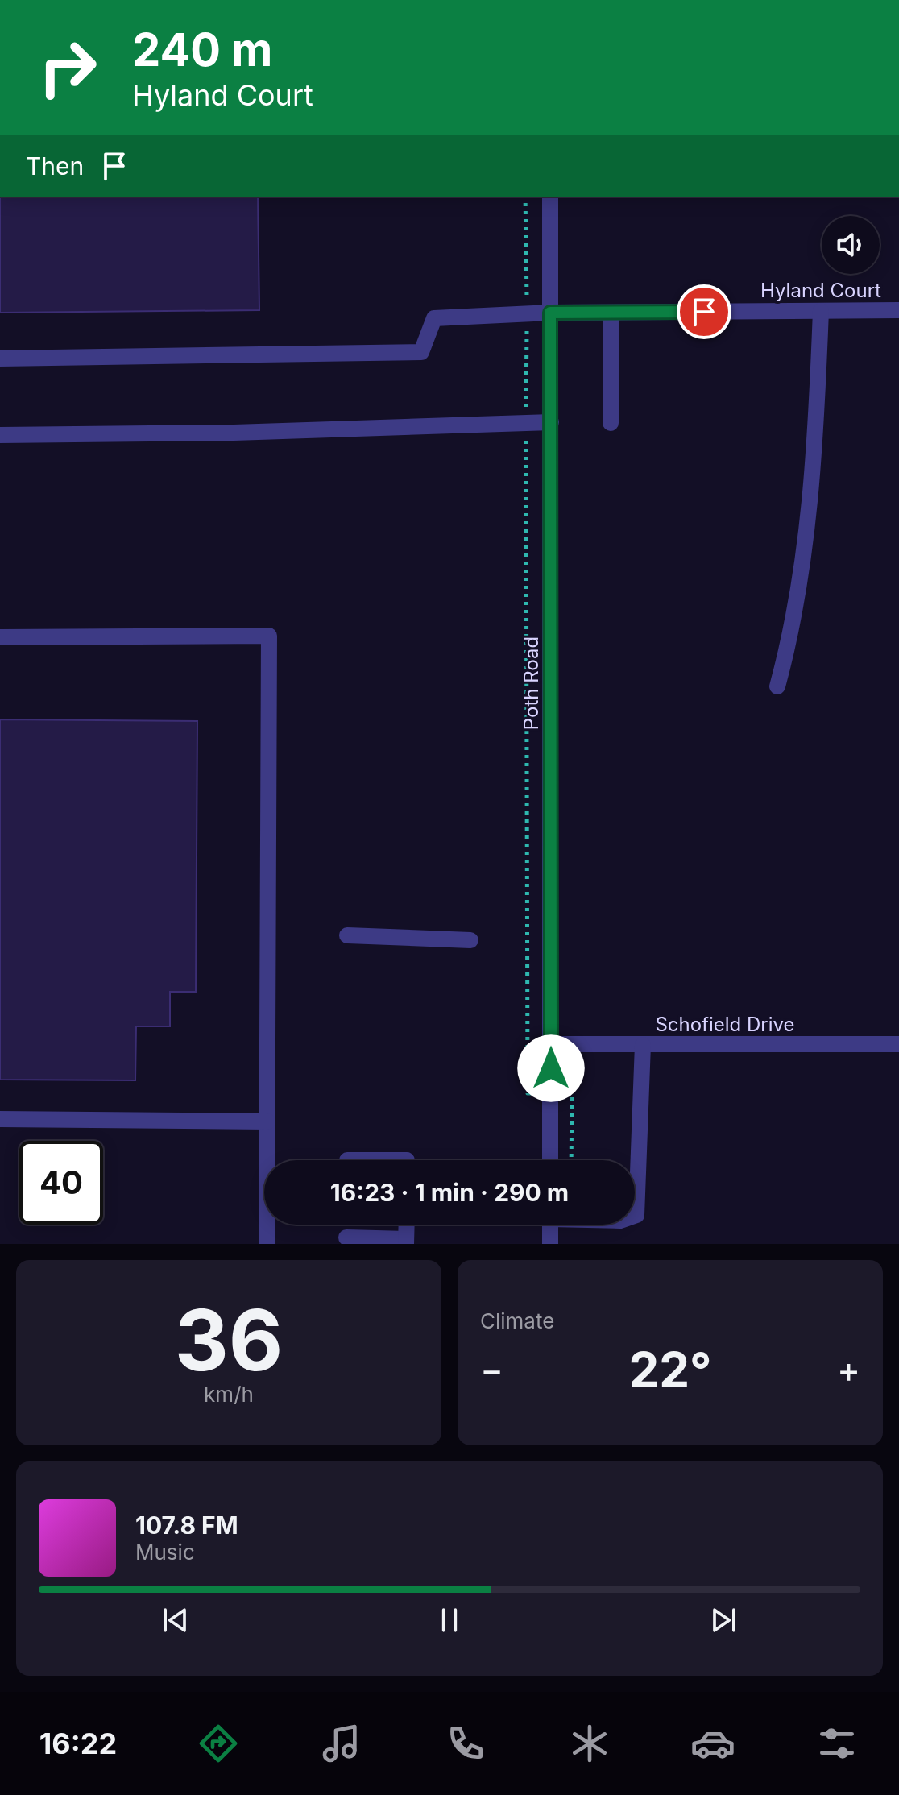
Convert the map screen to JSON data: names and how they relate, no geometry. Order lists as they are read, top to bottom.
{
  "streets": {
    "street": ["Hyland Court", "Poth Road", "Schofield Drive"]
  },
  "crossings": [
    ["Hyland Court", "Poth Road"],
    ["Poth Road", "Schofield Drive"]
  ],
  "page": {
    "turn": ["240 m", "Hyland Court"],
    "then": "Then",
    "limit": "40",
    "trip": "16:23 · 1 min · 290 m",
    "tile": [
      ["36", "km/h"],
      "Climate"
    ],
    "heat": ["−", "22°", "+"],
    "song": ["107.8 FM", "Music"],
    "tabs": "16:22"
  }
}
